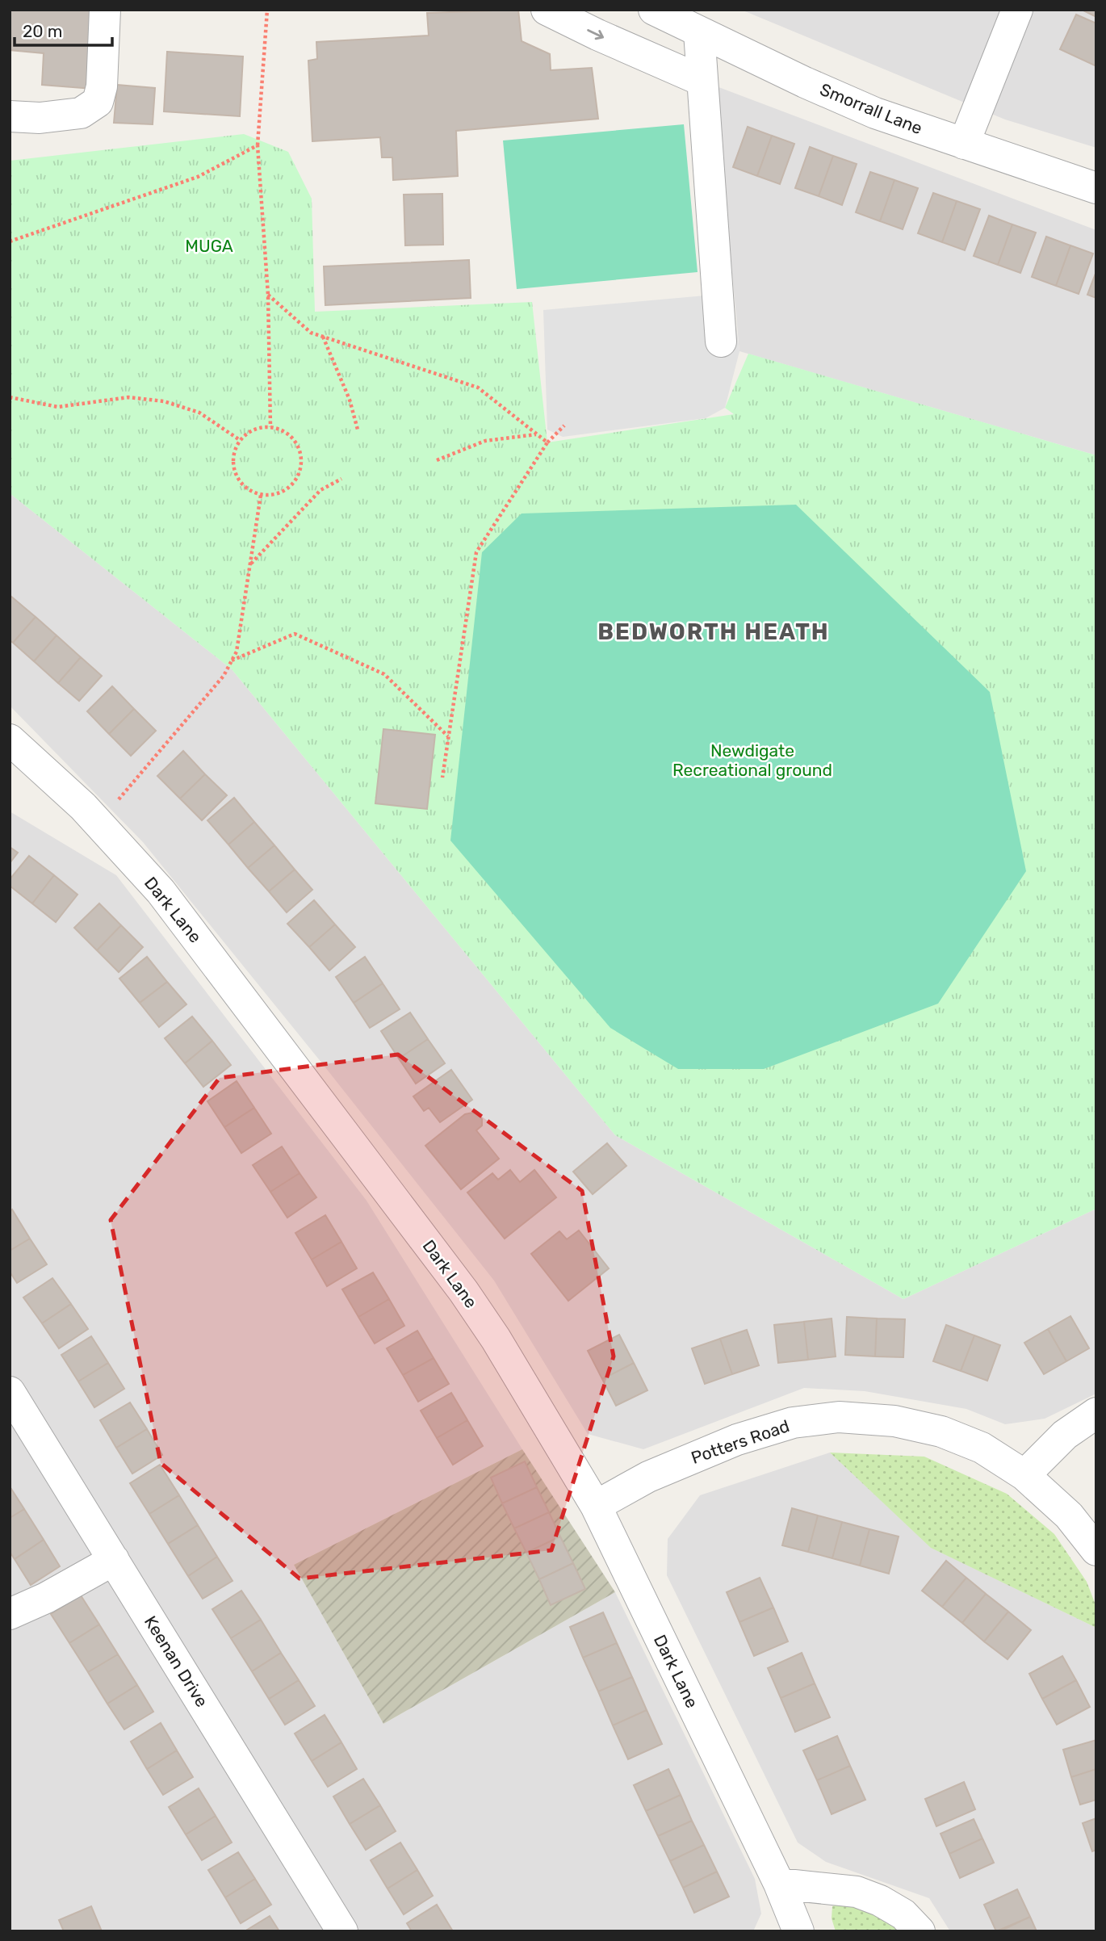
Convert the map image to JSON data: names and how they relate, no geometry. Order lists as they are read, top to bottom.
{
  "streets": {
    "street": [
      "Smorrall Lane",
      "Dark Lane",
      "Potters Road",
      "Keenan Drive"
    ]
  },
  "crossings": [
    ["Dark Lane", "Potters Road"]
  ],
  "districts": ["BEDWORTH HEATH"],
  "parks": ["MUGA", "Newdigate Recreational ground"],
  "scale_bar": "20 m"
}
